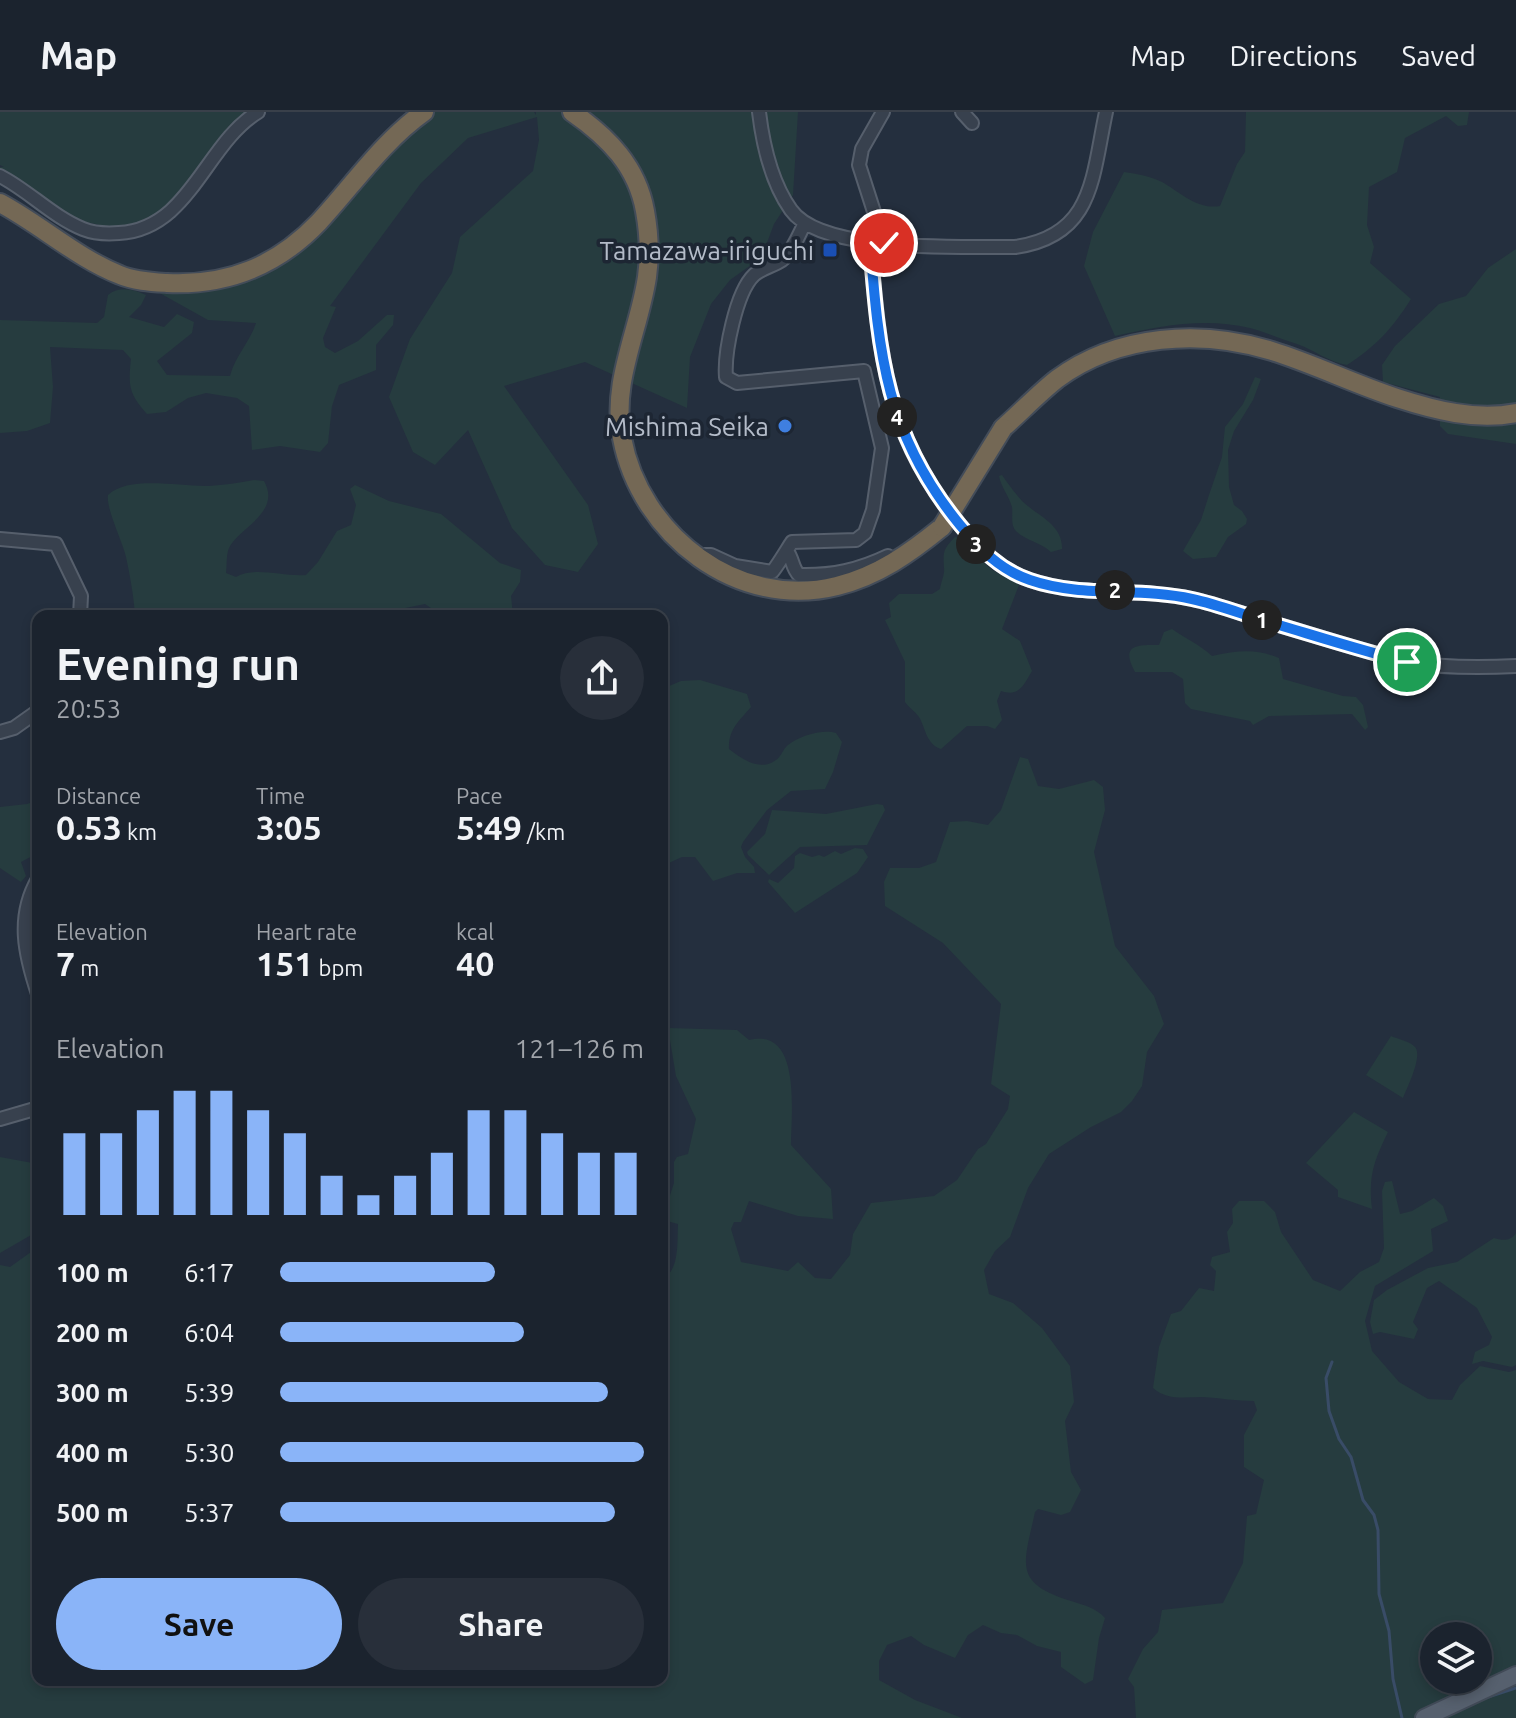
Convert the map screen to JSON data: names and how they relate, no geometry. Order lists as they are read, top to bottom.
{
  "places": {
    "transit": ["Tamazawa-iriguchi"],
    "other": ["Mishima Seika"]
  },
  "page": {
    "header": "Map",
    "nav": ["Map", "Directions", "Saved"],
    "pins": [
      "4",
      "3",
      "2",
      "1"
    ],
    "heading": ["Evening run", "20:53"],
    "stats": [
      ["Distance", "0.53 km"],
      ["Time", "3:05"],
      ["Pace", "5:49 /km"],
      ["Elevation", "7 m"],
      ["Heart rate", "151 bpm"],
      ["kcal", "40"]
    ],
    "chart": ["Elevation", "121–126 m"],
    "list": [
      {
        "name": "100 m",
        "note": "6:17"
      },
      {
        "name": "200 m",
        "note": "6:04"
      },
      {
        "name": "300 m",
        "note": "5:39"
      },
      {
        "name": "400 m",
        "note": "5:30"
      },
      {
        "name": "500 m",
        "note": "5:37"
      }
    ],
    "buttons": ["Save", "Share"]
  }
}
